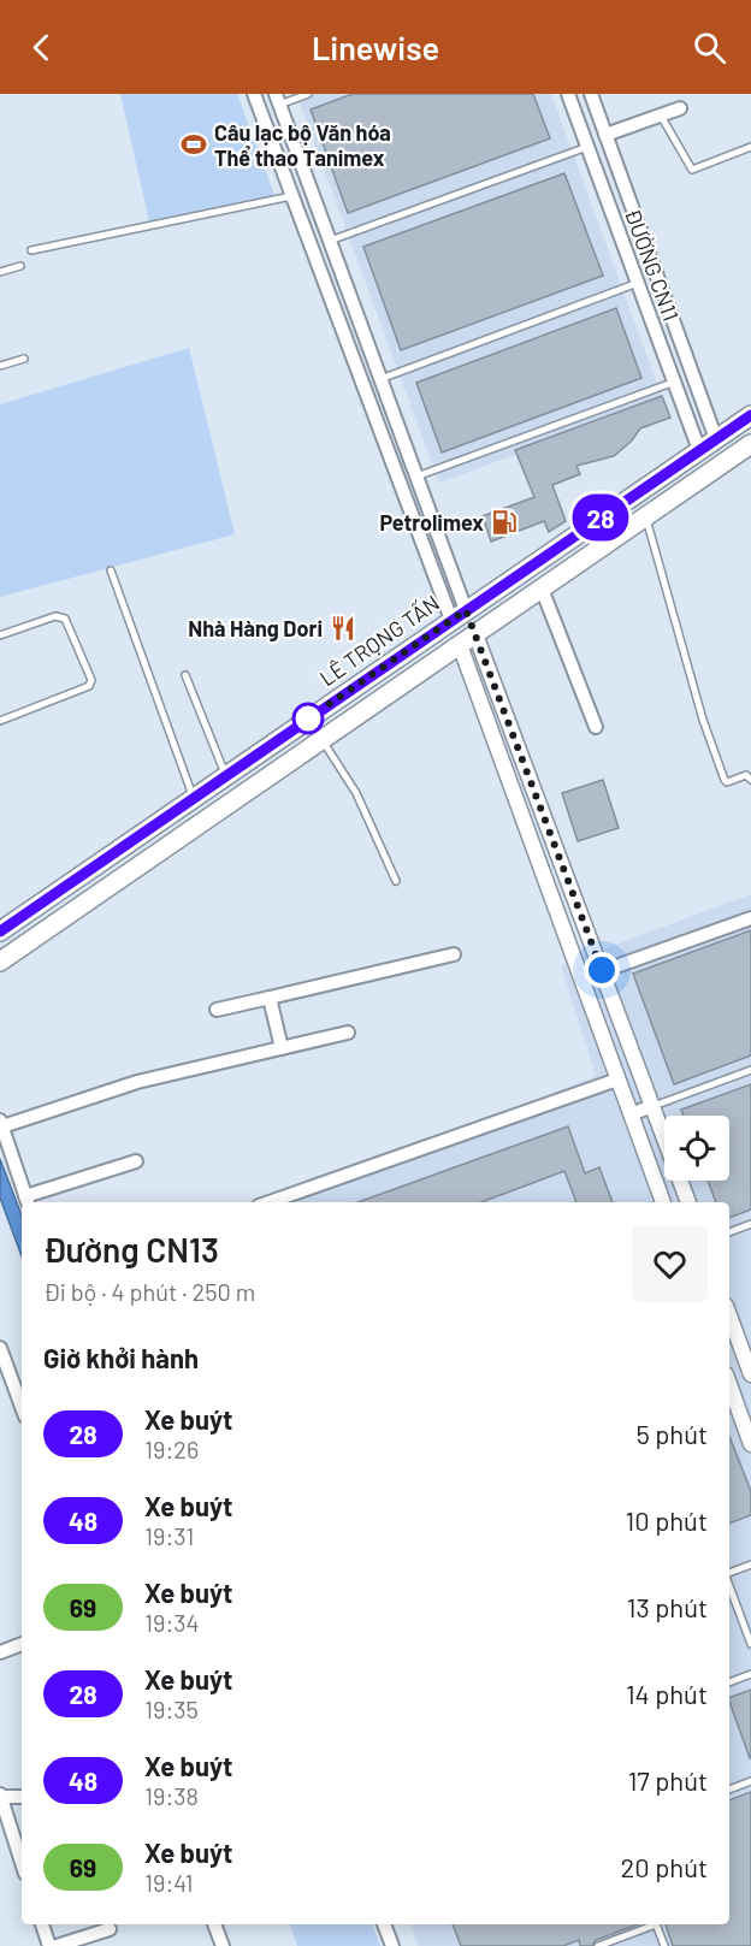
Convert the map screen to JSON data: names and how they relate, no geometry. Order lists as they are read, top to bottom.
{
  "streets": {
    "main road": ["LÊ TRỌNG TẤN"],
    "street": ["ĐƯỜNG CN11"]
  },
  "crossings": [
    ["ĐƯỜNG CN11", "LÊ TRỌNG TẤN"]
  ],
  "places": {
    "sports": ["Câu lạc bộ Văn hóa Thể thao Tanimex"],
    "fuel station": ["Petrolimex"],
    "restaurant": ["Nhà Hàng Dori"]
  },
  "lines": ["bus line 28"],
  "page": {
    "header": "Linewise",
    "on_map": "28",
    "heading": [
      ["Đường CN13", "Đi bộ · 4 phút · 250 m"],
      "Giờ khởi hành"
    ],
    "list": [
      {
        "mark": "28",
        "name": "Xe buýt",
        "note": "19:26",
        "value": "5 phút"
      },
      {
        "mark": "48",
        "name": "Xe buýt",
        "note": "19:31",
        "value": "10 phút"
      },
      {
        "mark": "69",
        "name": "Xe buýt",
        "note": "19:34",
        "value": "13 phút"
      },
      {
        "mark": "28",
        "name": "Xe buýt",
        "note": "19:35",
        "value": "14 phút"
      },
      {
        "mark": "48",
        "name": "Xe buýt",
        "note": "19:38",
        "value": "17 phút"
      },
      {
        "mark": "69",
        "name": "Xe buýt",
        "note": "19:41",
        "value": "20 phút"
      }
    ]
  }
}
